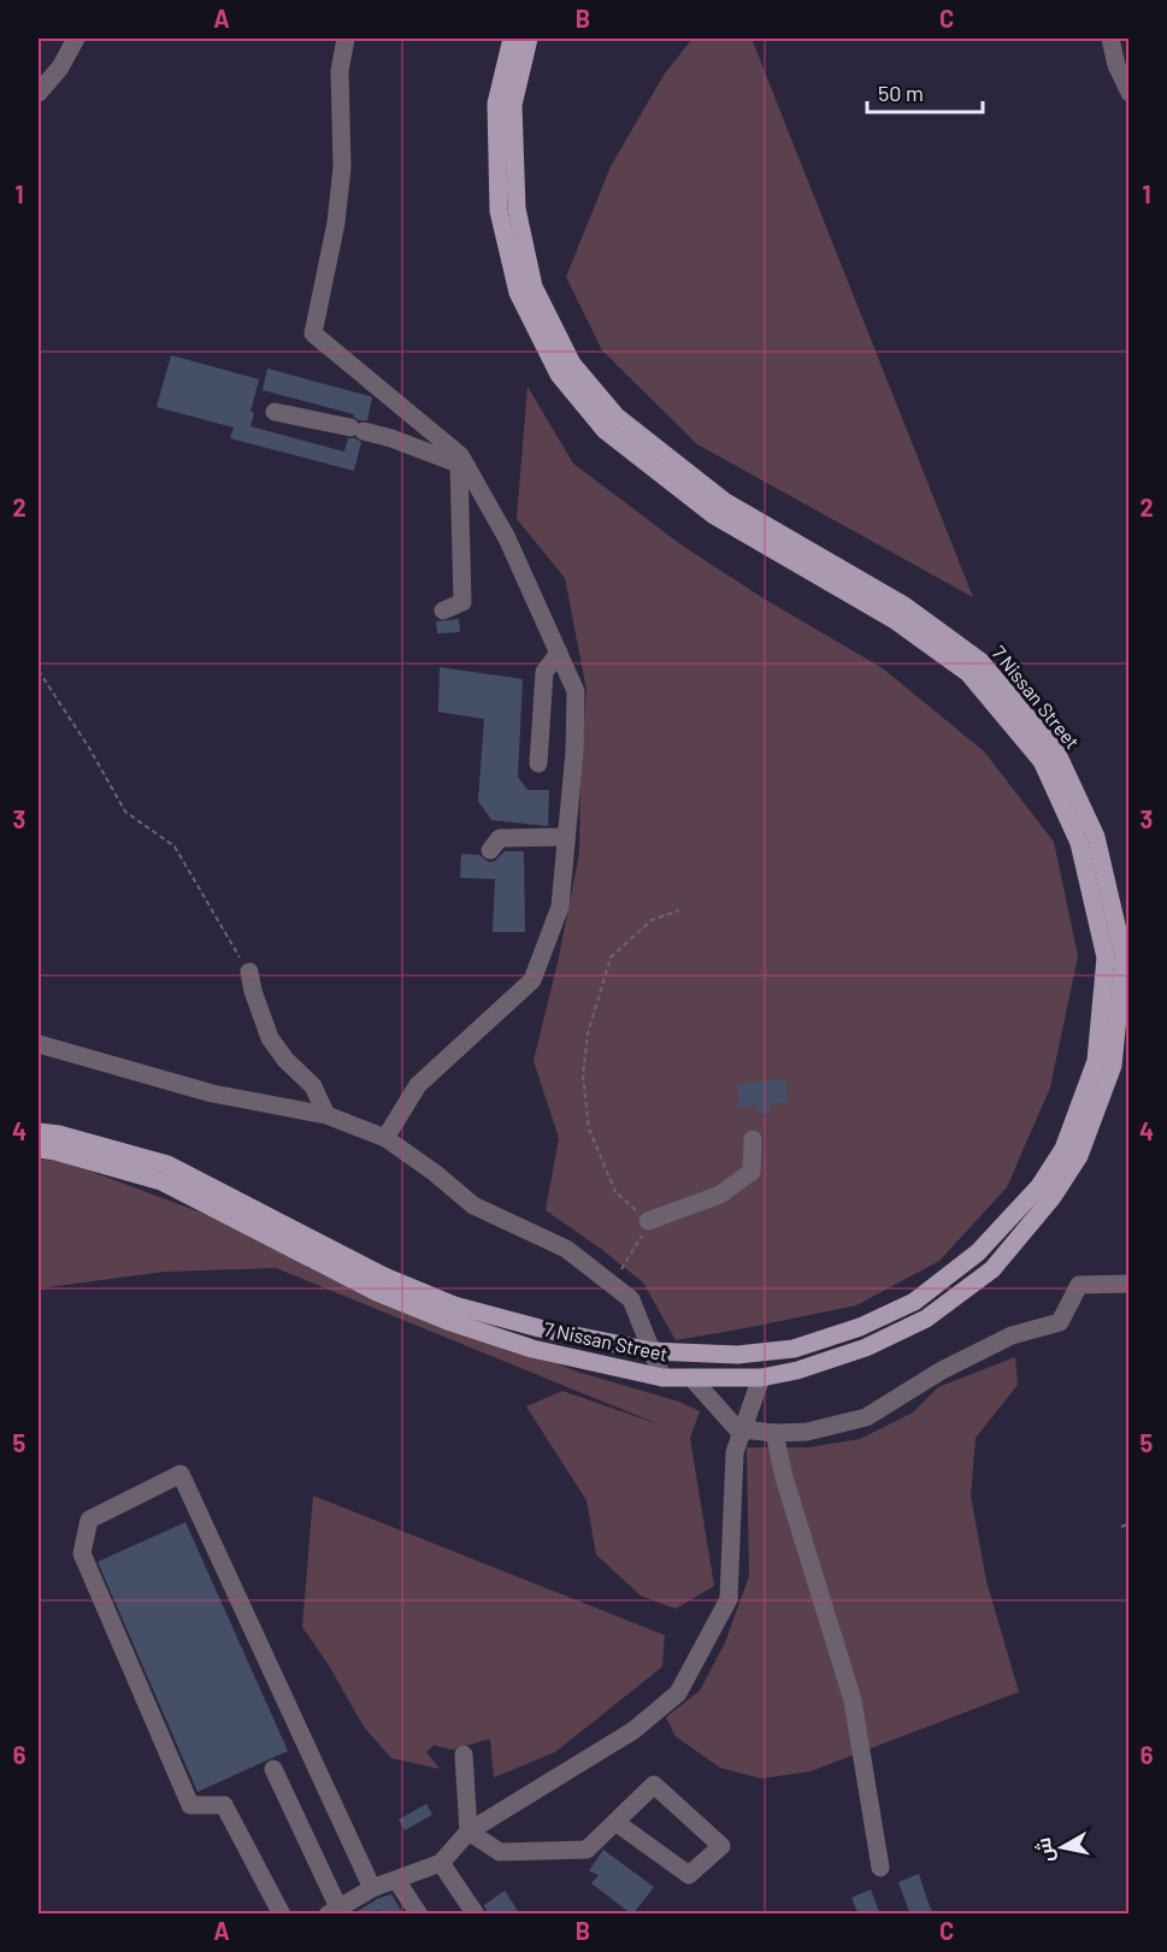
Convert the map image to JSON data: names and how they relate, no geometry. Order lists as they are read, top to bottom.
{
  "streets": {
    "main road": ["7 Nissan Street"]
  },
  "scale_bar": "50 m",
  "north": "left",
  "grid": {
    "columns": ["A", "B", "C"],
    "rows": [
      "1",
      "2",
      "3",
      "4",
      "5",
      "6"
    ]
  }
}
